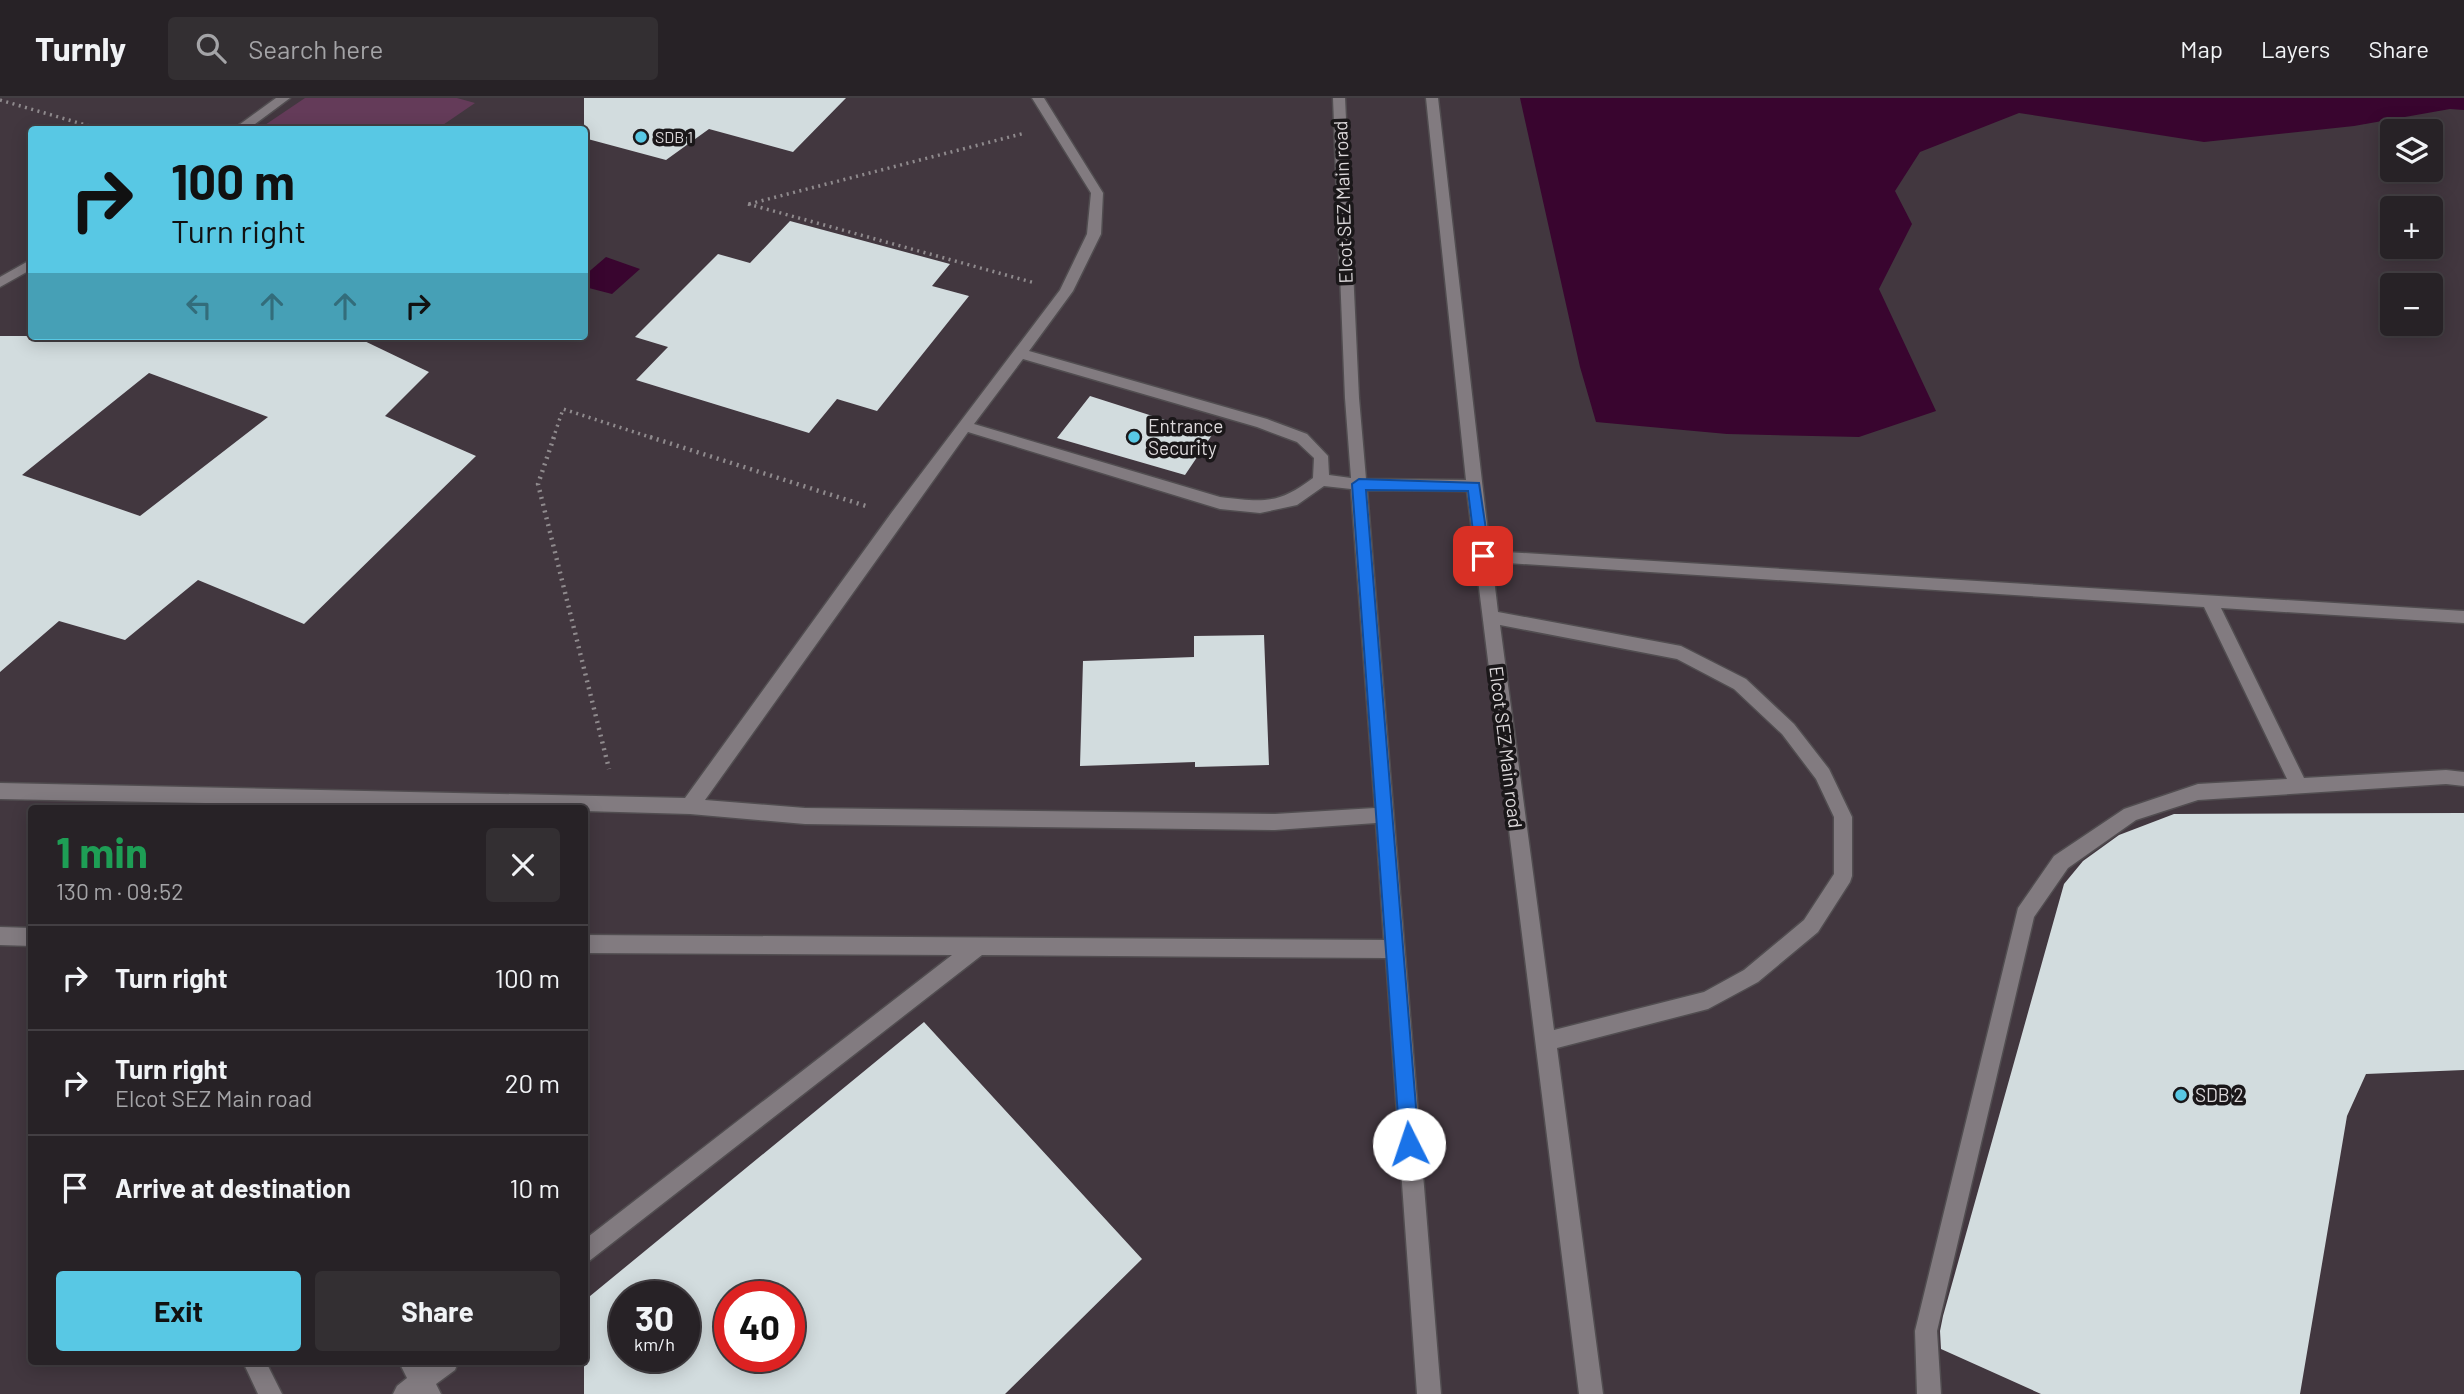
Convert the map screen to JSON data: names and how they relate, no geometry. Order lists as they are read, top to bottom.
{
  "streets": {
    "street": ["Elcot SEZ Main road"]
  },
  "places": ["SDB 1", "Entrance Security", "SDB 2"],
  "page": {
    "header": "Turnly",
    "search": "Search here",
    "nav": ["Map", "Layers", "Share"],
    "map_buttons": ["+", "−"],
    "turn": ["100 m", "Turn right"],
    "heading": ["1 min", "130 m · 09:52"],
    "list": [
      {
        "name": "Turn right",
        "value": "100 m"
      },
      {
        "name": "Turn right",
        "note": "Elcot SEZ Main road",
        "value": "20 m"
      },
      {
        "name": "Arrive at destination",
        "value": "10 m"
      }
    ],
    "buttons": ["Exit", "Share"],
    "speed": "30 km/h",
    "limit": "40"
  }
}
